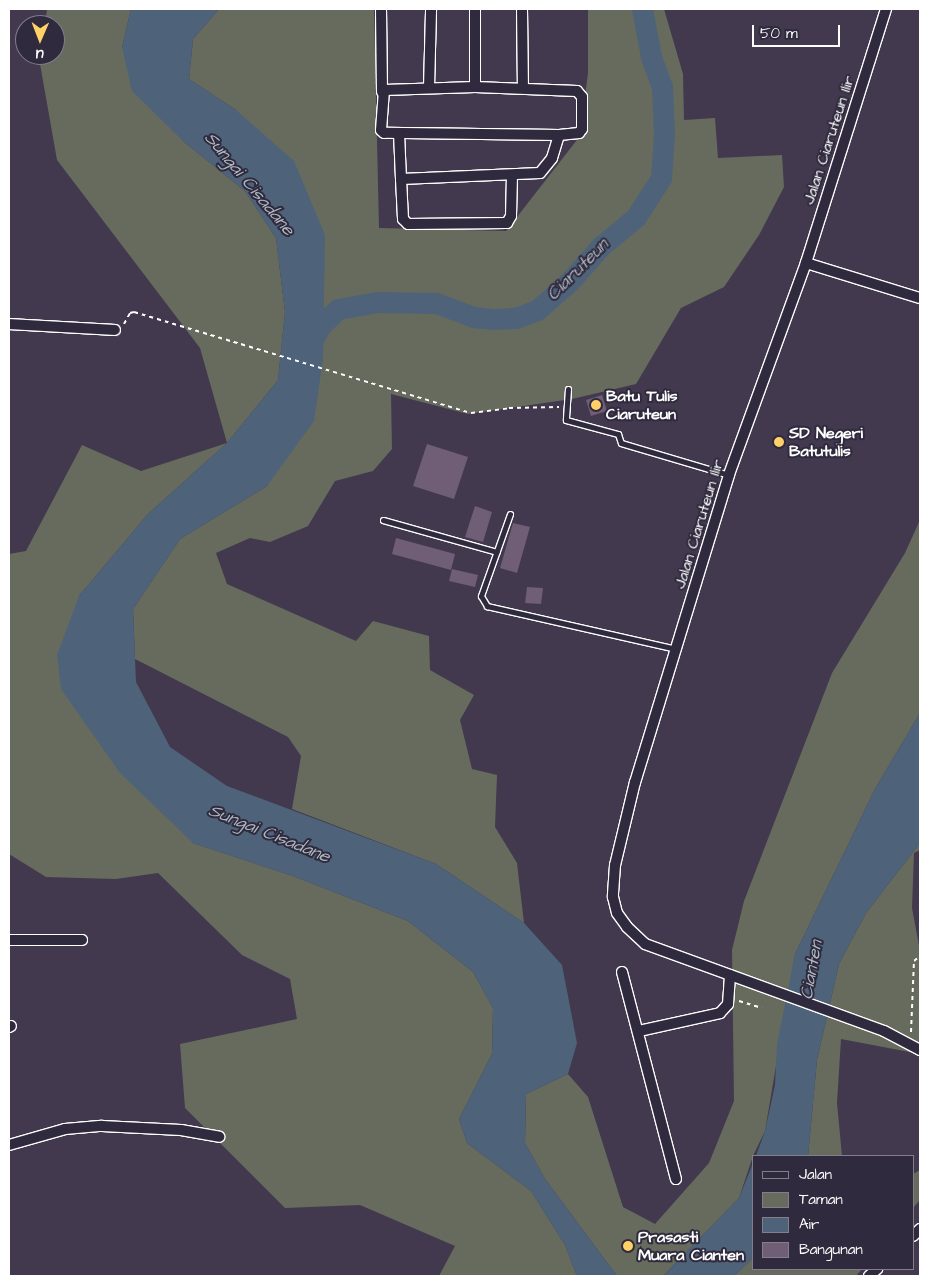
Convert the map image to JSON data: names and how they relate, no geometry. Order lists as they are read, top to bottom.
{
  "streets": {
    "street": ["Jalan Ciaruteun Ilir"]
  },
  "water": ["Sungai Cisadane", "Ciaruteun", "Cianten"],
  "places": ["Batu Tulis Ciaruteun", "SD Negeri Batutulis", "Prasasti Muara Cianten"],
  "legend": [
    "Jalan",
    "Taman",
    "Air",
    "Bangunan"
  ],
  "scale_bar": "50 m",
  "north": "bottom"
}
